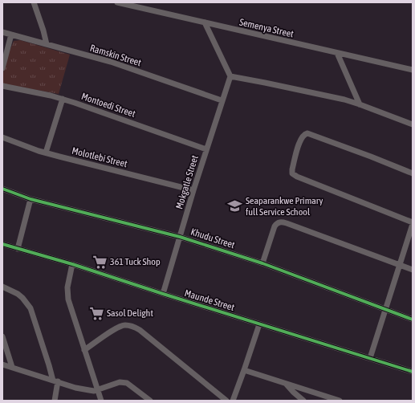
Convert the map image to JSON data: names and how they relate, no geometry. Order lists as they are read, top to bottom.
{
  "streets": {
    "street": [
      "Semenya Street",
      "Ramskin Street",
      "Montoedi Street",
      "Molotlebi Street",
      "Mokgatle Street",
      "Khudu Street",
      "Maunde Street"
    ]
  },
  "crossings": [
    ["Ramskin Street", "Mokgatle Street"],
    ["Montoedi Street", "Mokgatle Street"],
    ["Molotlebi Street", "Mokgatle Street"],
    ["Mokgatle Street", "Khudu Street"],
    ["Mokgatle Street", "Maunde Street"]
  ],
  "places": {
    "school or university": ["Seaparankwe Primary full Service School"],
    "supermarket": ["361 Tuck Shop", "Sasol Delight"]
  }
}
